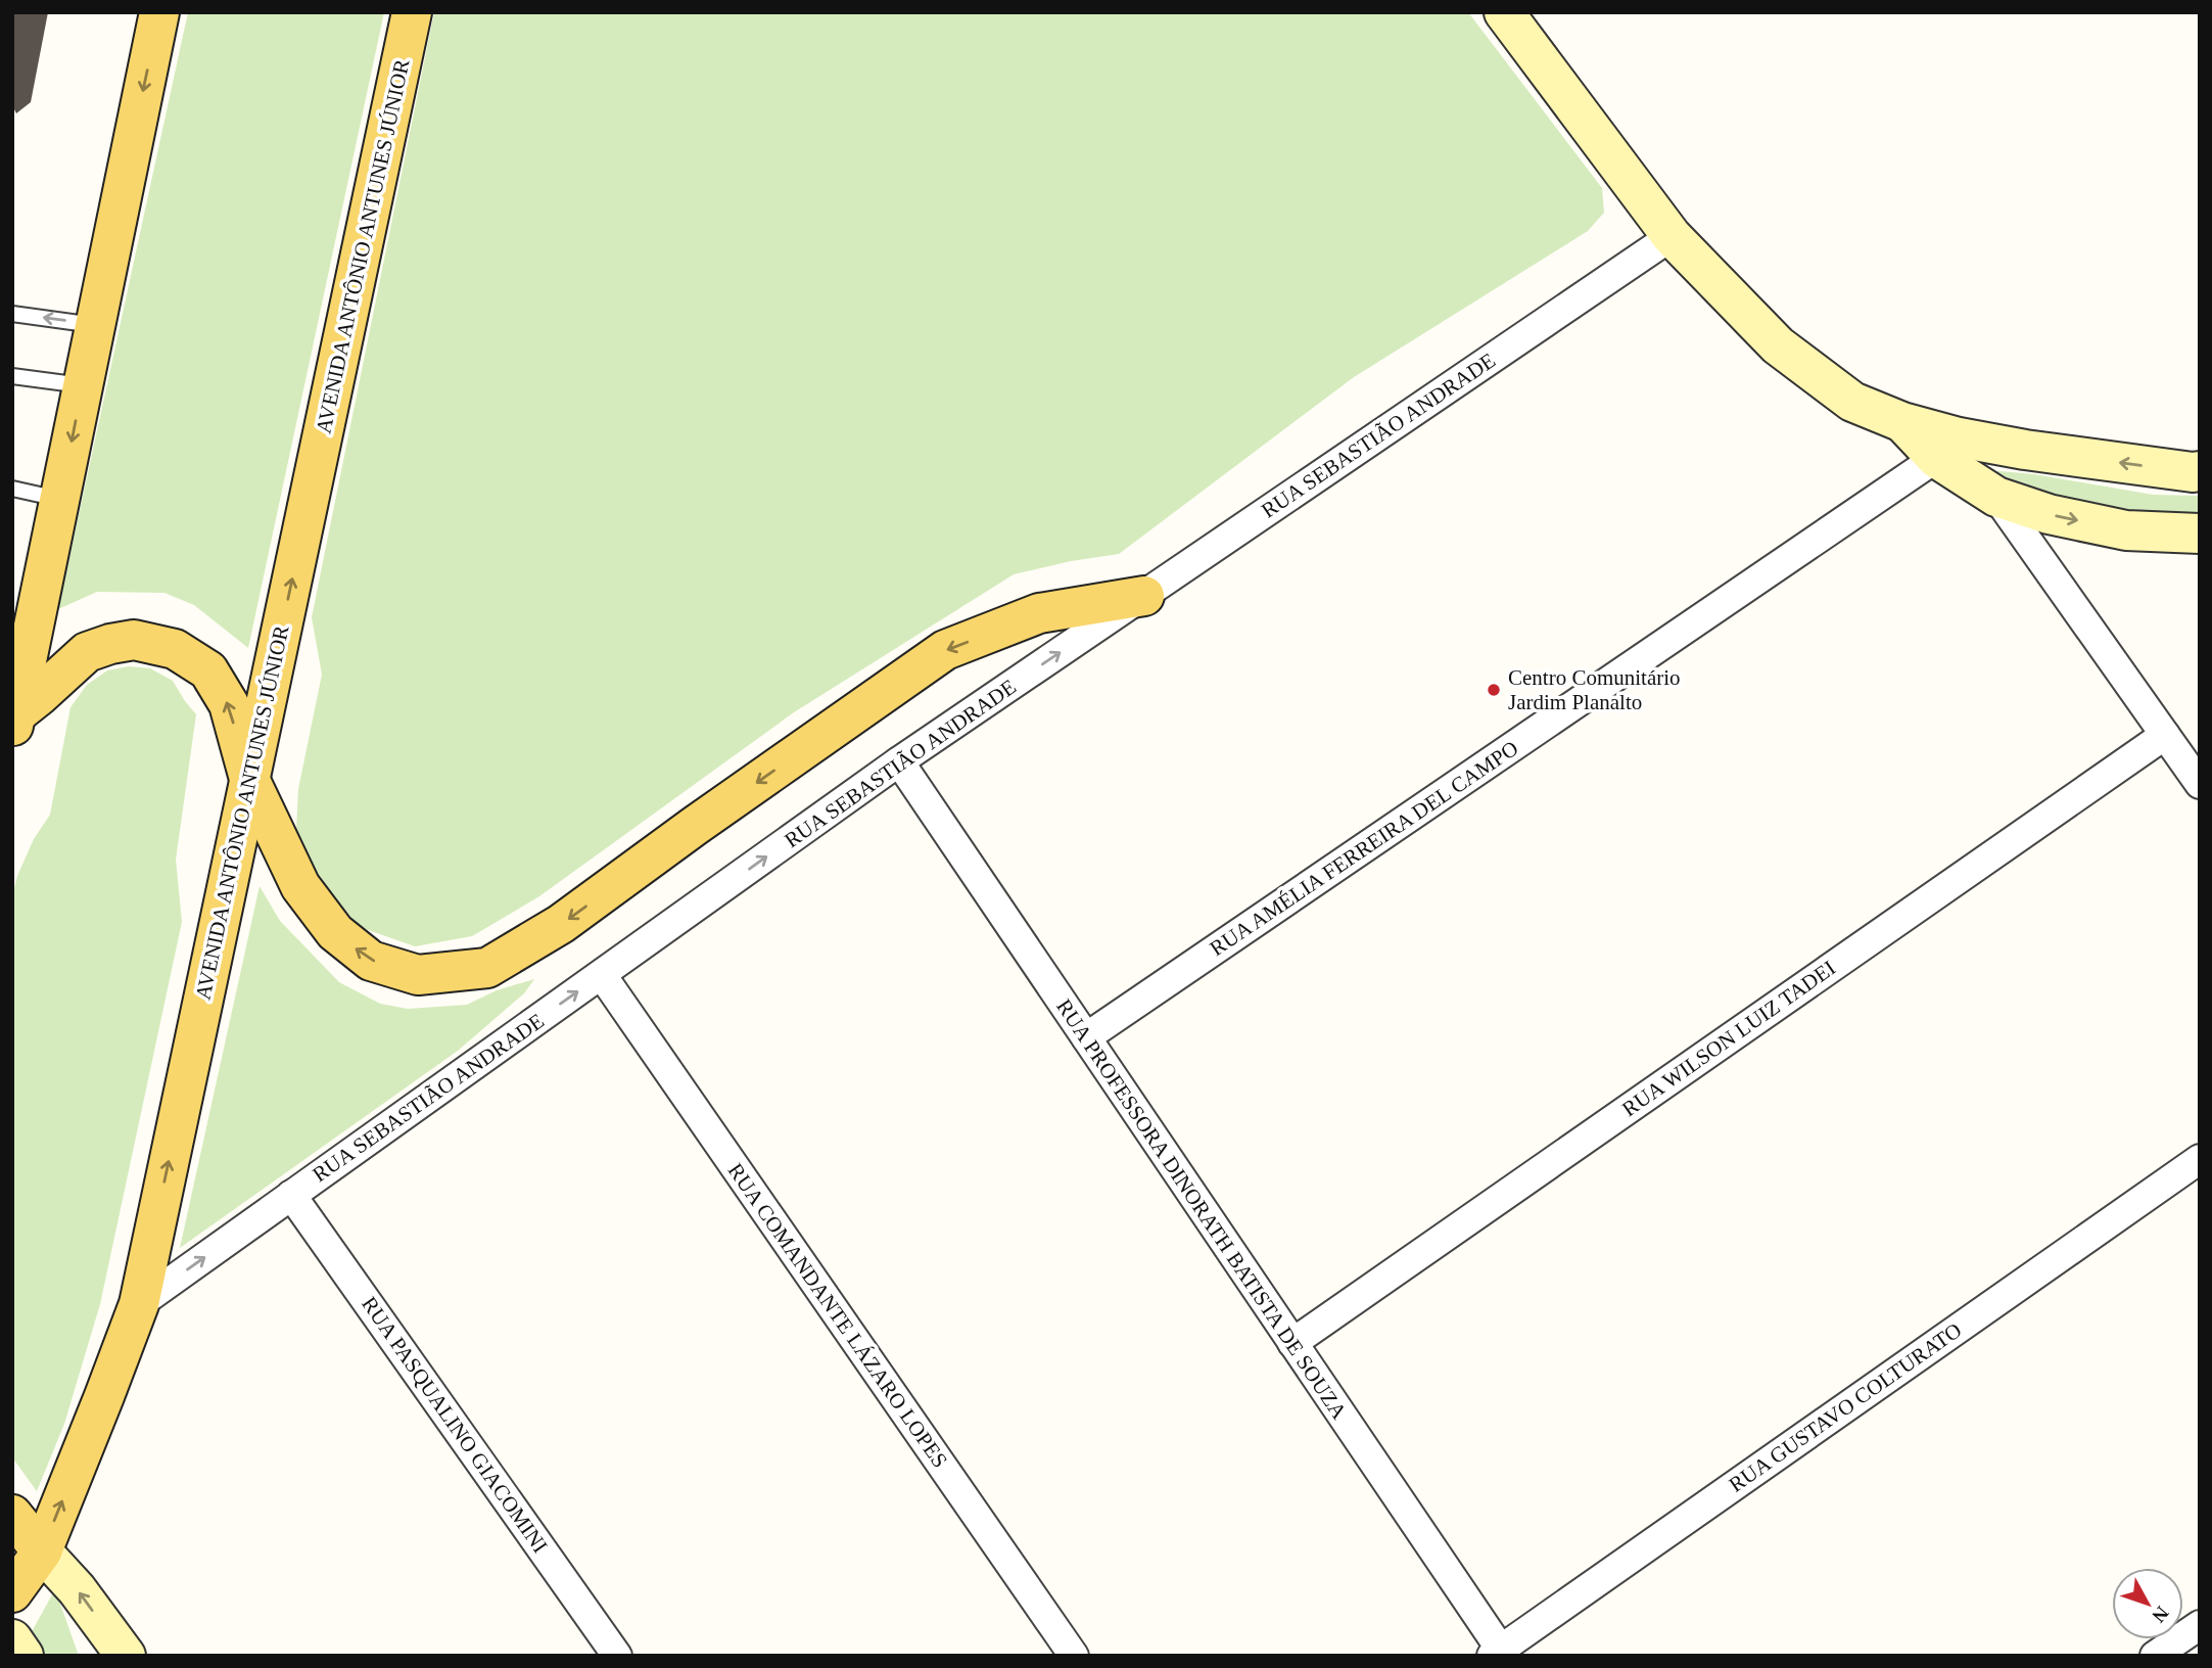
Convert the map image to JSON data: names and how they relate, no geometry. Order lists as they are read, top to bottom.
{
  "streets": {
    "main road": ["AVENIDA ANTÔNIO ANTUNES JÚNIOR"],
    "street": [
      "RUA SEBASTIÃO ANDRADE",
      "RUA AMÉLIA FERREIRA DEL CAMPO",
      "RUA WILSON LUIZ TADEI",
      "RUA PROFESSORA DINORATH BATISTA DE SOUZA",
      "RUA COMANDANTE LÁZARO LOPES",
      "RUA GUSTAVO COLTURATO",
      "RUA PASQUALINO GIACOMINI"
    ]
  },
  "crossings": [
    ["AVENIDA ANTÔNIO ANTUNES JÚNIOR", "RUA SEBASTIÃO ANDRADE"],
    ["RUA SEBASTIÃO ANDRADE", "RUA PROFESSORA DINORATH BATISTA DE SOUZA"],
    ["RUA SEBASTIÃO ANDRADE", "RUA COMANDANTE LÁZARO LOPES"],
    ["RUA SEBASTIÃO ANDRADE", "RUA PASQUALINO GIACOMINI"],
    ["RUA AMÉLIA FERREIRA DEL CAMPO", "RUA PROFESSORA DINORATH BATISTA DE SOUZA"],
    ["RUA WILSON LUIZ TADEI", "RUA PROFESSORA DINORATH BATISTA DE SOUZA"],
    ["RUA PROFESSORA DINORATH BATISTA DE SOUZA", "RUA GUSTAVO COLTURATO"]
  ],
  "one_way": ["RUA SEBASTIÃO ANDRADE"],
  "places": ["Centro Comunitário Jardim Planalto"],
  "north": "bottom right"
}
